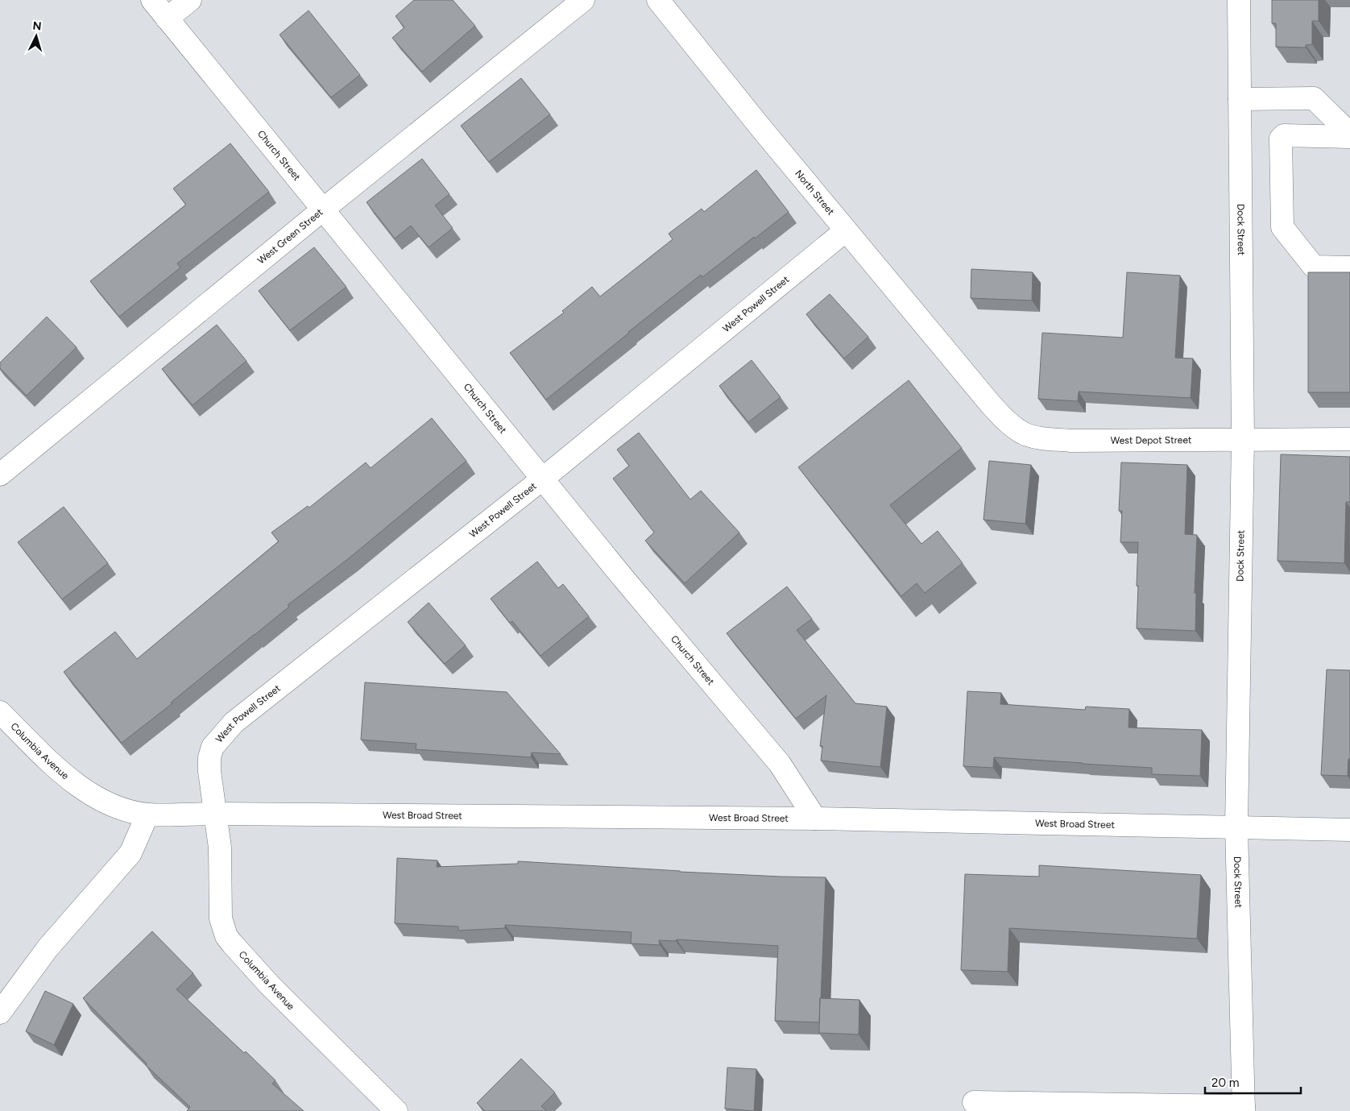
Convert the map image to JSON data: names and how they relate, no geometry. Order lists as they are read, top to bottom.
{
  "streets": {
    "street": [
      "Church Street",
      "North Street",
      "Dock Street",
      "West Green Street",
      "West Powell Street",
      "West Depot Street",
      "Columbia Avenue",
      "West Broad Street"
    ]
  },
  "crossings": [
    ["Church Street", "West Green Street"],
    ["Church Street", "West Powell Street"],
    ["Church Street", "West Broad Street"],
    ["North Street", "West Powell Street"],
    ["North Street", "West Depot Street"],
    ["Dock Street", "West Depot Street"],
    ["Dock Street", "West Broad Street"],
    ["West Powell Street", "Columbia Avenue"],
    ["West Powell Street", "West Broad Street"],
    ["Columbia Avenue", "West Broad Street"]
  ],
  "scale_bar": "20 m",
  "north": "top"
}
